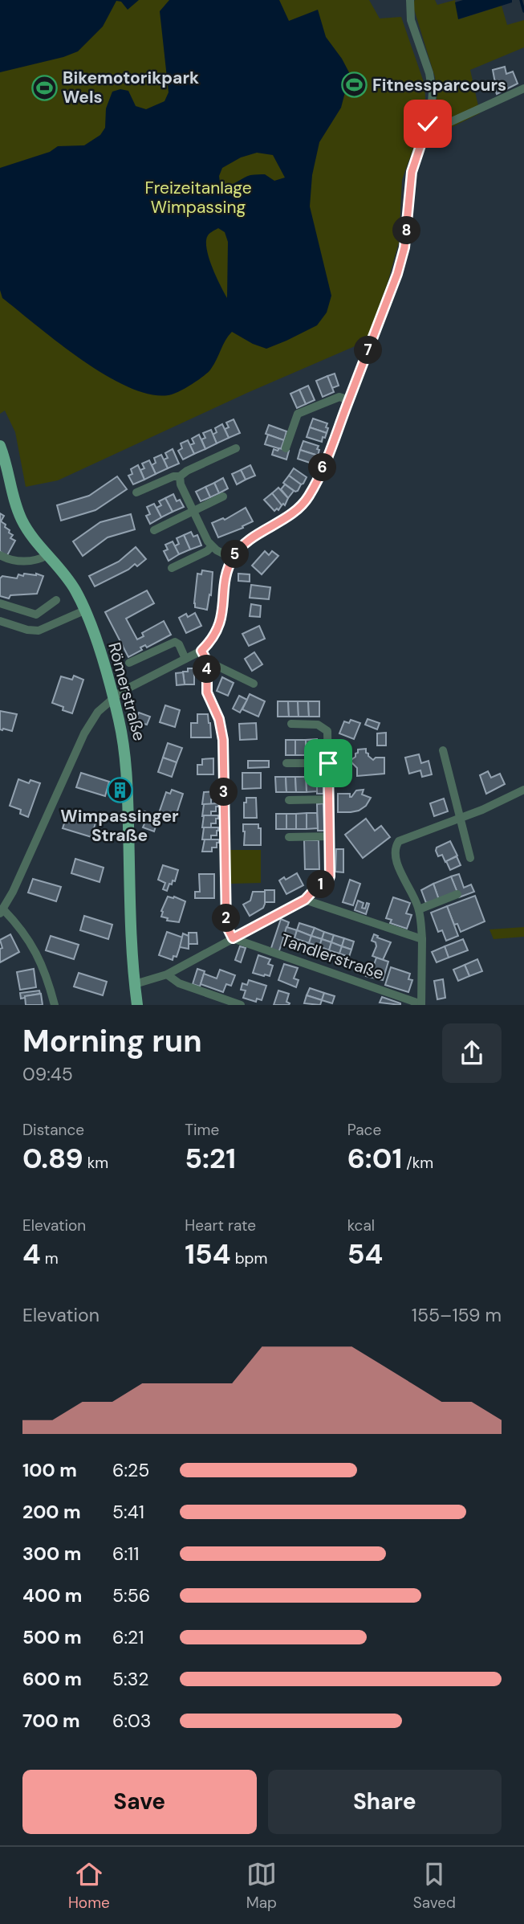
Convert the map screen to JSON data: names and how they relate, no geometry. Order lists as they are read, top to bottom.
{
  "streets": {
    "main road": ["Römerstraße"],
    "street": ["Tandlerstraße"]
  },
  "parks": ["Freizeitanlage Wimpassing"],
  "places": {
    "sports": ["Fitnessparcours", "Bikemotorikpark Wels"],
    "building": ["Wimpassinger Straße"]
  },
  "page": {
    "pins": [
      "8",
      "7",
      "6",
      "5",
      "4",
      "3",
      "1",
      "2"
    ],
    "heading": ["Morning run", "09:45"],
    "stats": [
      ["Distance", "0.89 km"],
      ["Time", "5:21"],
      ["Pace", "6:01 /km"],
      ["Elevation", "4 m"],
      ["Heart rate", "154 bpm"],
      ["kcal", "54"]
    ],
    "chart": ["Elevation", "155–159 m"],
    "list": [
      {
        "name": "100 m",
        "note": "6:25"
      },
      {
        "name": "200 m",
        "note": "5:41"
      },
      {
        "name": "300 m",
        "note": "6:11"
      },
      {
        "name": "400 m",
        "note": "5:56"
      },
      {
        "name": "500 m",
        "note": "6:21"
      },
      {
        "name": "600 m",
        "note": "5:32"
      },
      {
        "name": "700 m",
        "note": "6:03"
      }
    ],
    "buttons": ["Save", "Share"],
    "tabs": ["Home", "Map", "Saved"]
  }
}
